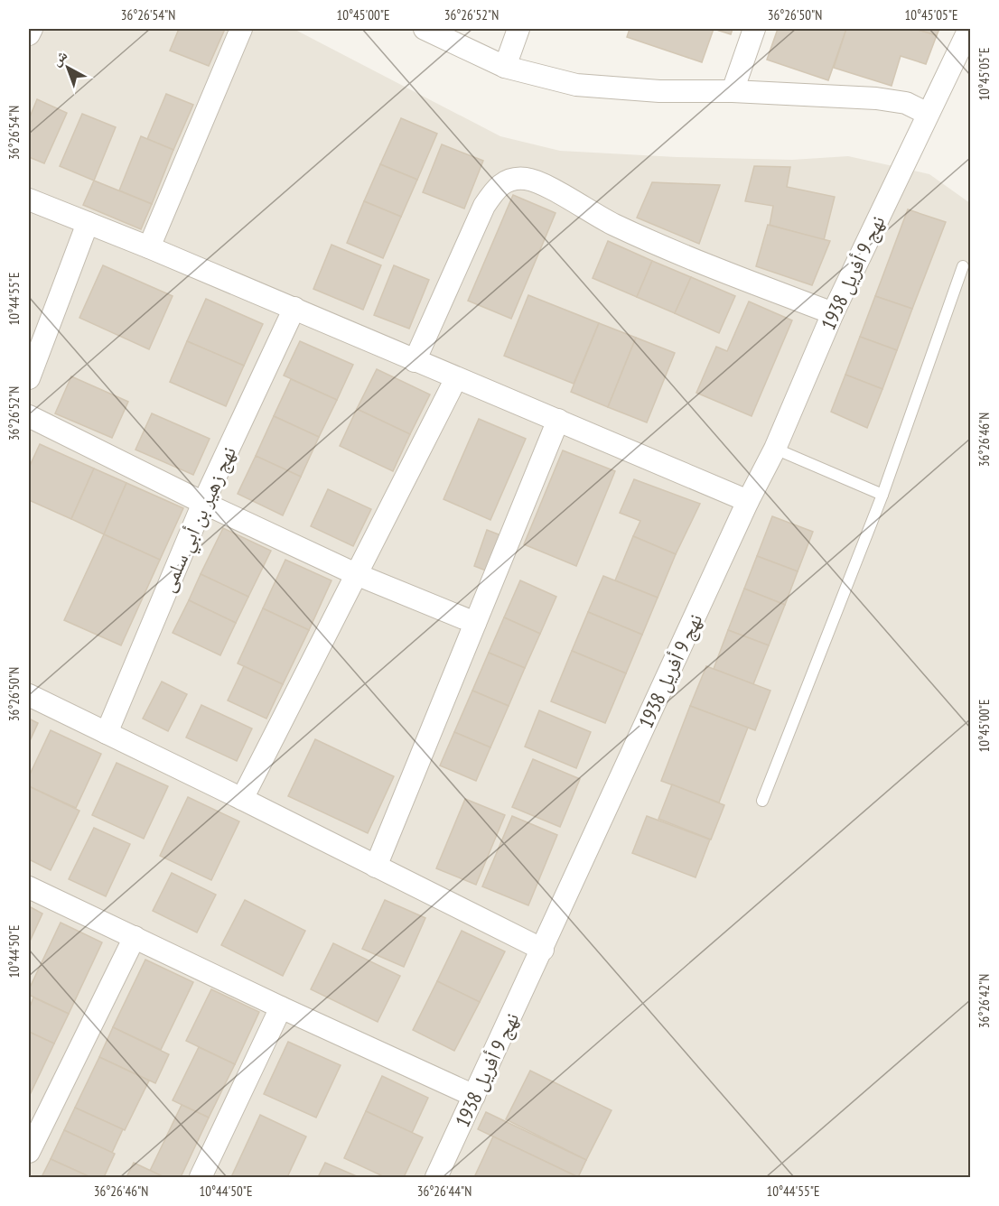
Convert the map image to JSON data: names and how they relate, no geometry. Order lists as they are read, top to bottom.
{
  "streets": {
    "street": ["نهج 9 أفريل 1938", "نهج زهير بن أبي سلمى"]
  },
  "north": "top left",
  "coordinates": [
    "36°26'54\"N",
    "10°45'00\"E",
    "36°26'52\"N",
    "36°26'50\"N",
    "10°45'05\"E",
    "10°44'55\"E",
    "36°26'46\"N",
    "10°44'50\"E",
    "36°26'42\"N",
    "36°26'44\"N"
  ]
}
